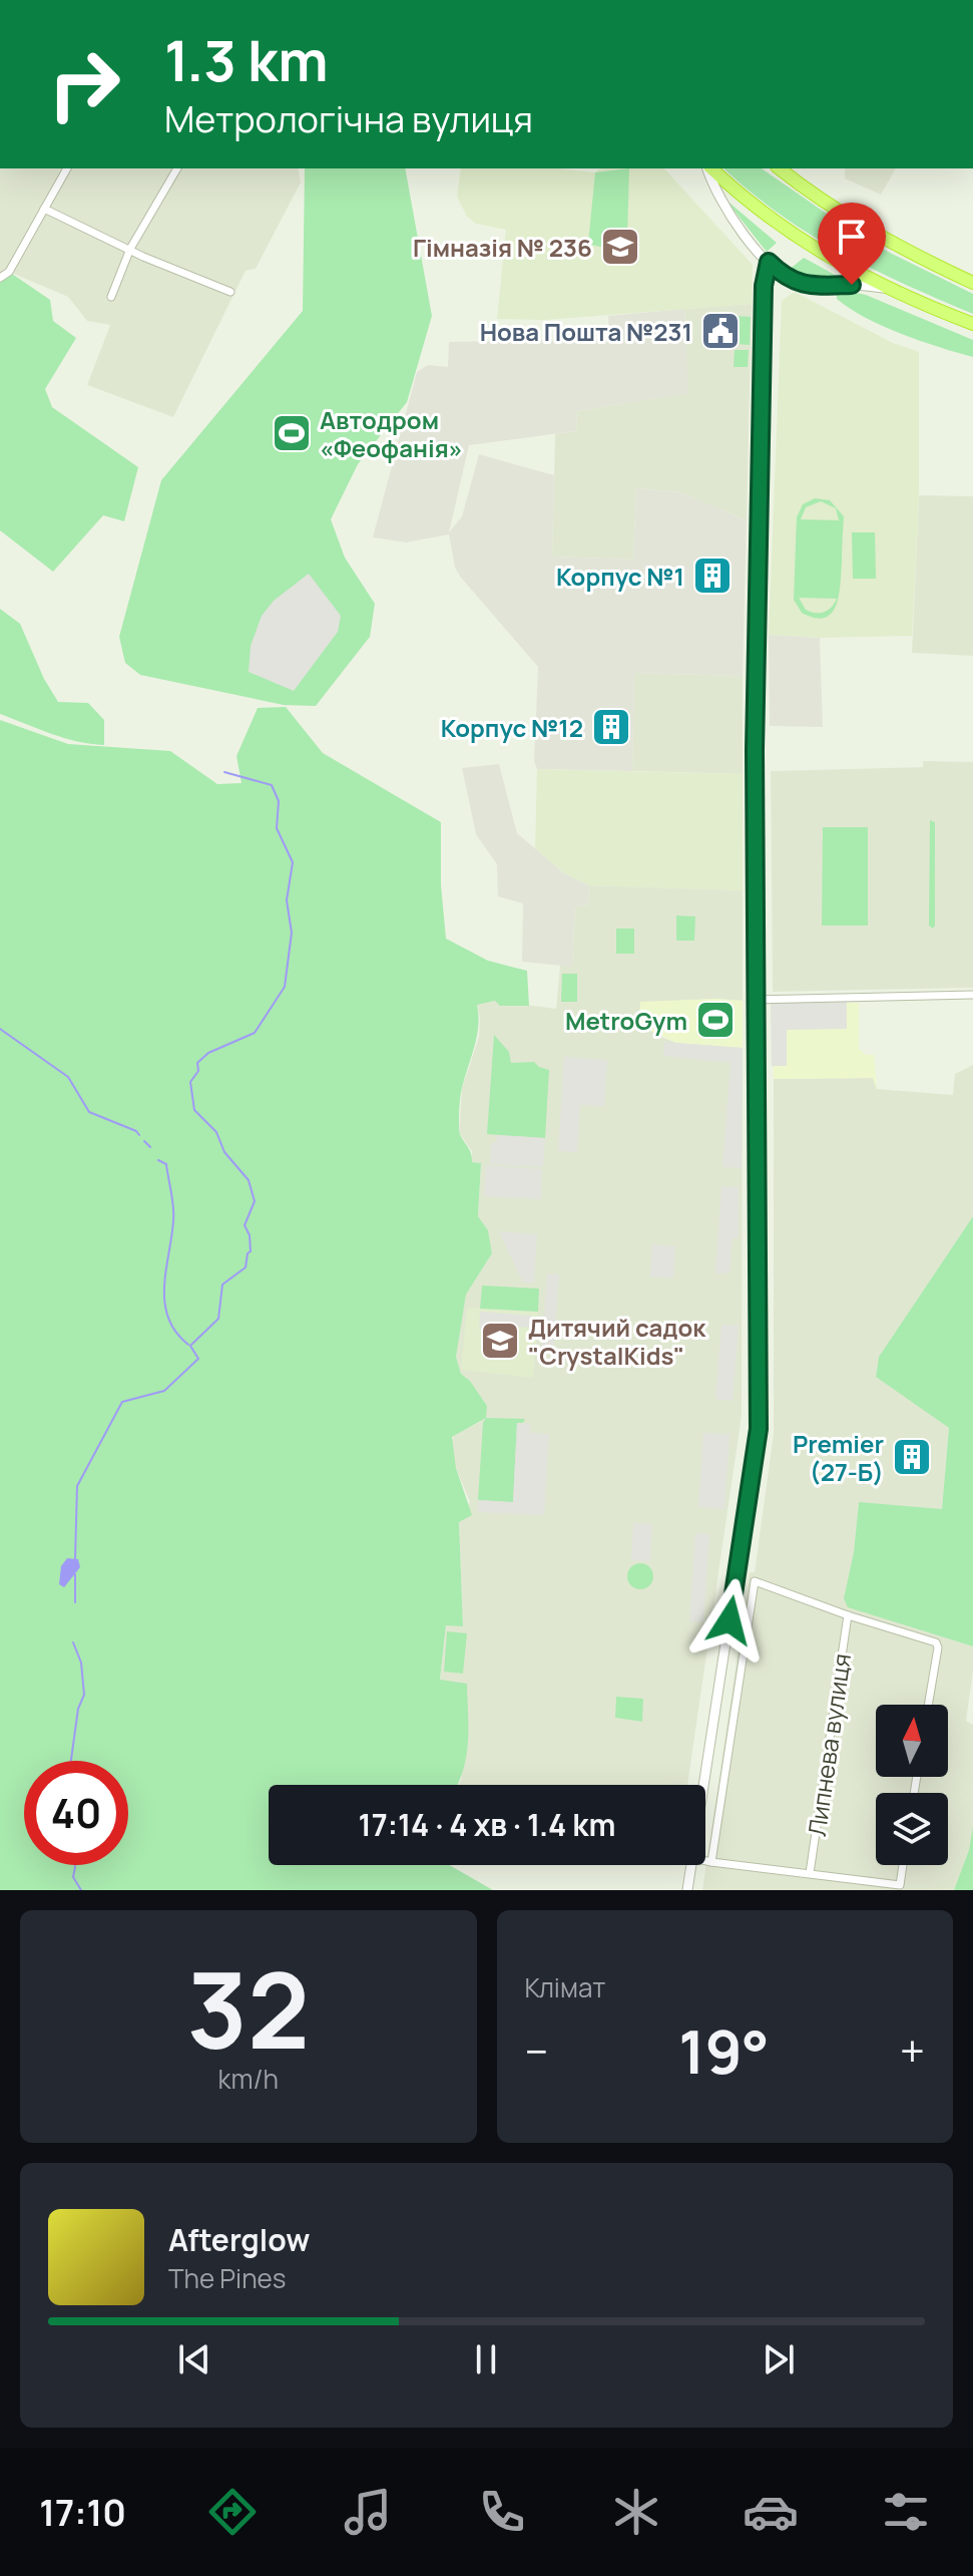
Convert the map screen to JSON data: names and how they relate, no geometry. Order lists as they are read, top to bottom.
{
  "streets": {
    "street": ["Липнева вулиця"]
  },
  "places": {
    "school or university": ["Гімназія № 236", "Дитячий садок \"CrystalKids\""],
    "public building": ["Нова Пошта №231"],
    "sports": ["Автодром «Феофанія»", "MetroGym"],
    "building": ["Корпус №1", "Корпус №12", "Premier (27-Б)"]
  },
  "north": "top",
  "page": {
    "turn": ["1.3 km", "Метрологічна вулиця"],
    "limit": "40",
    "trip": "17:14 · 4 хв · 1.4 km",
    "tile": [
      ["32", "km/h"],
      "Клімат"
    ],
    "heat": ["−", "19°", "+"],
    "song": ["Afterglow", "The Pines"],
    "tabs": "17:10"
  }
}
